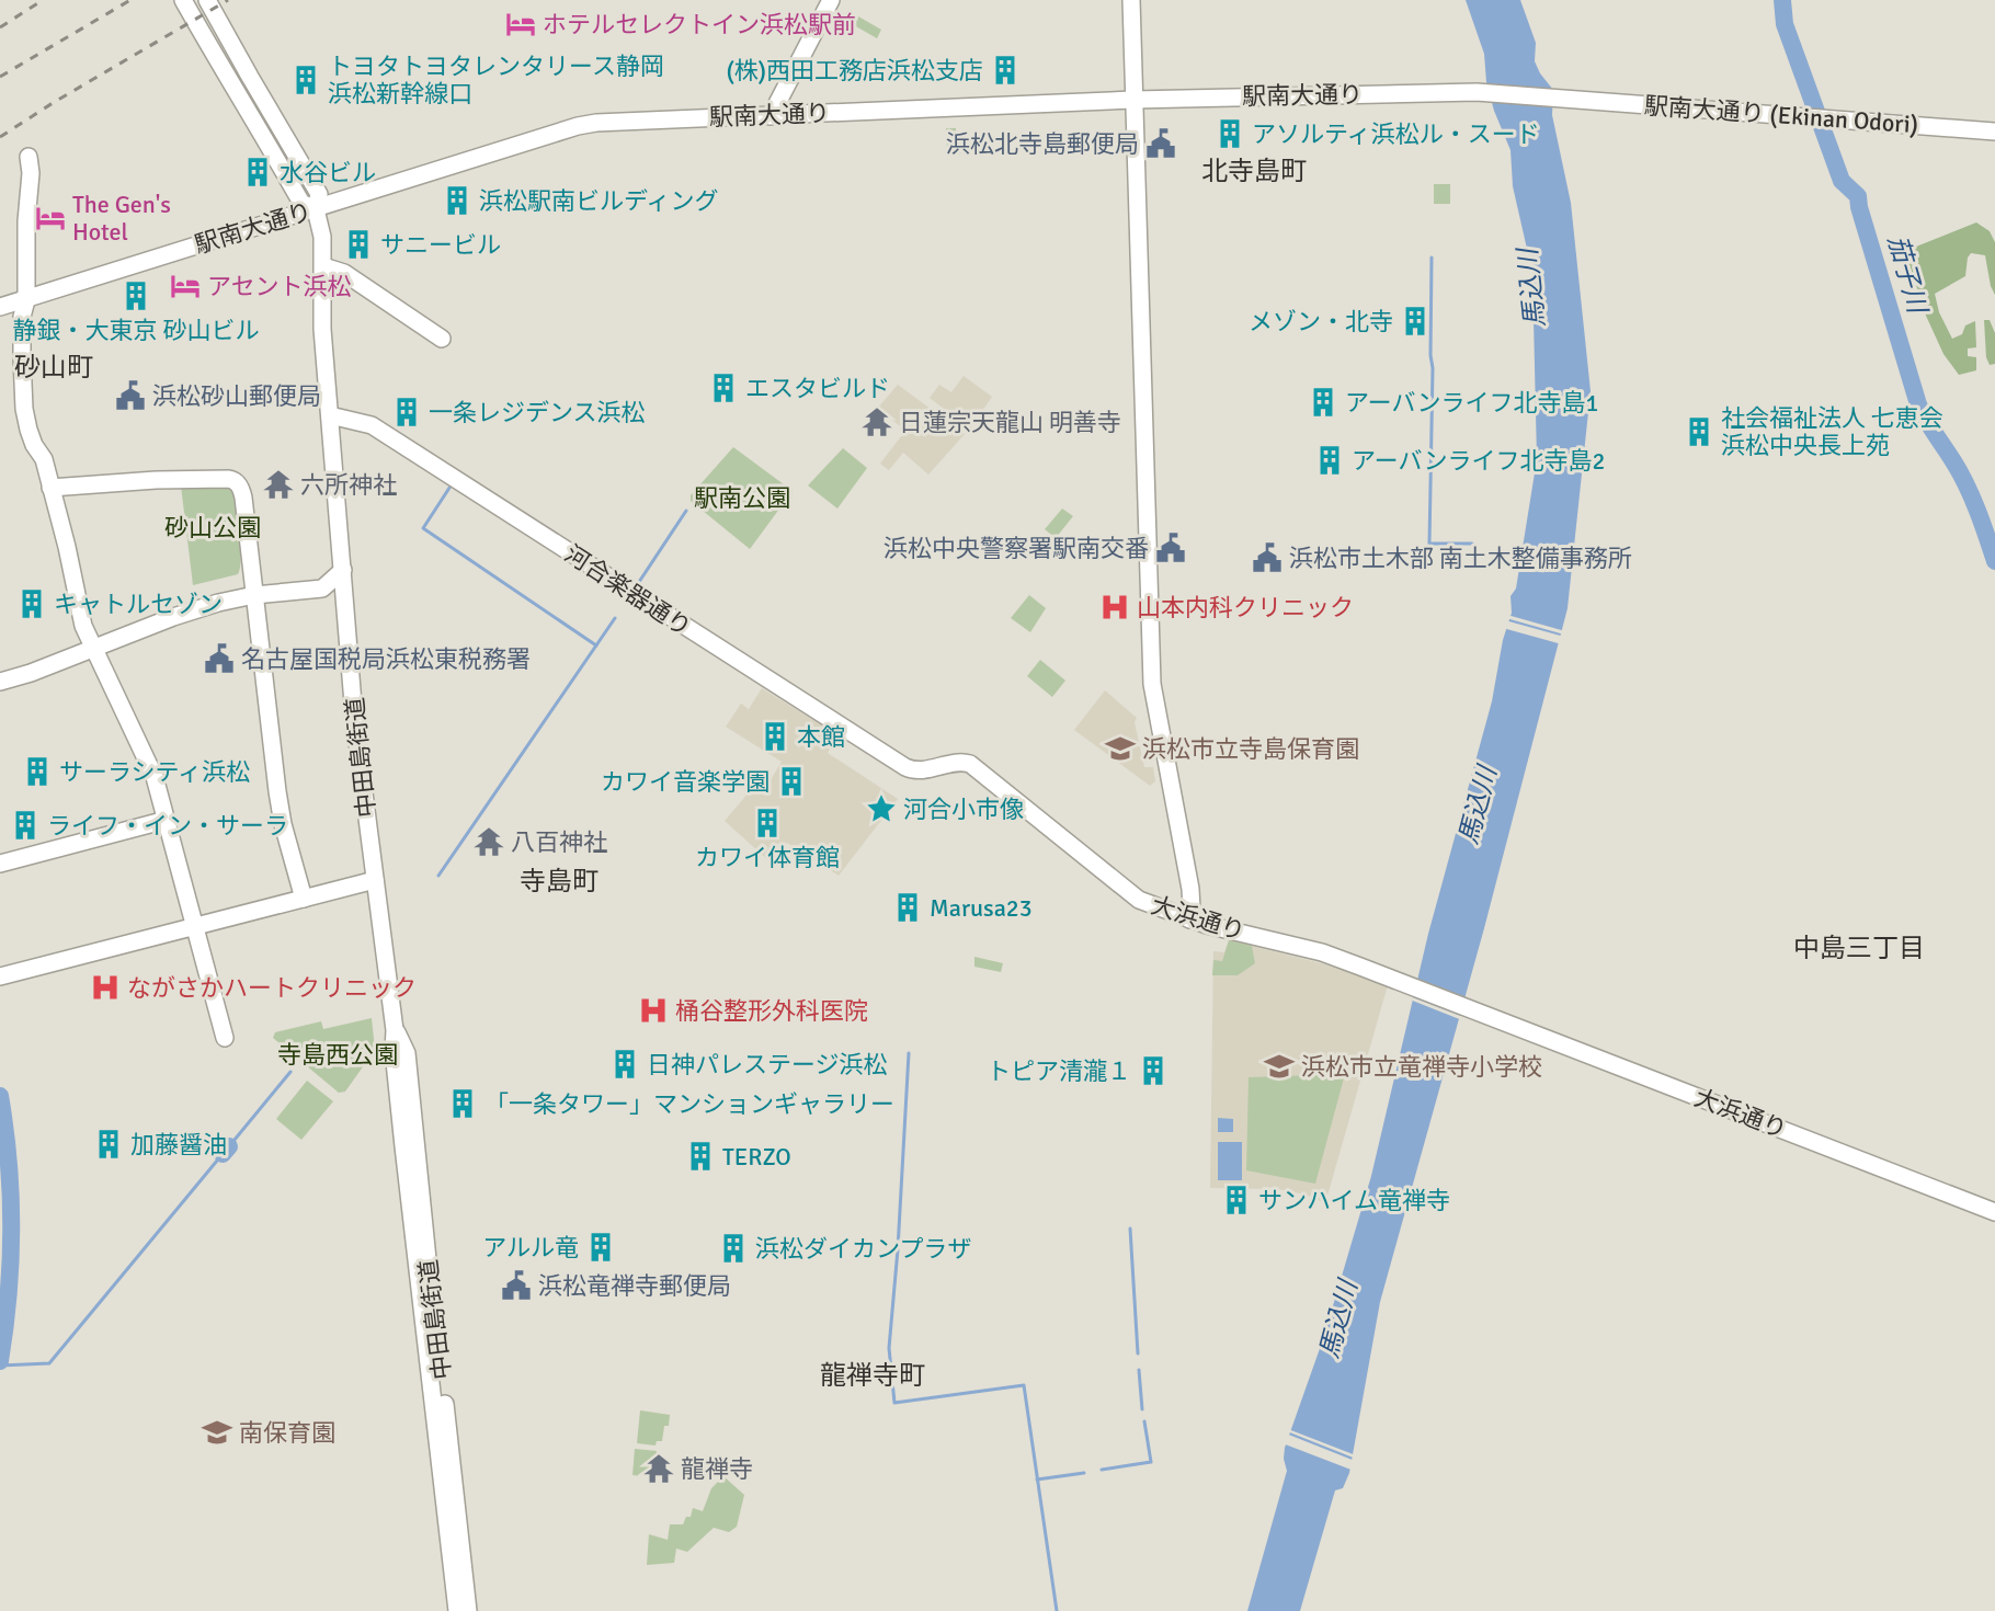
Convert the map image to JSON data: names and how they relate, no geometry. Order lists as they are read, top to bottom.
{
  "streets": {
    "street": [
      "駅南大通り",
      "駅南大通り (Ekinan Odori)",
      "河合楽器通り",
      "中田島街道",
      "大浜通り"
    ]
  },
  "crossings": [
    ["駅南大通り", "駅南大通り (Ekinan Odori)"],
    ["駅南大通り", "中田島街道"],
    ["河合楽器通り", "中田島街道"],
    ["河合楽器通り", "大浜通り"]
  ],
  "districts": [
    "北寺島町",
    "砂山町",
    "寺島町",
    "中島三丁目",
    "龍禅寺町"
  ],
  "water": ["茄子川", "馬込川"],
  "parks": ["駅南公園", "砂山公園", "寺島西公園"],
  "places": {
    "hotel": ["ホテルセレクトイン浜松駅前", "The Gen's Hotel", "アセント浜松"],
    "building": [
      "(株)西田工務店浜松支店",
      "トヨタトヨタレンタリース静岡 浜松新幹線口",
      "アソルティ浜松ル・スード",
      "水谷ビル",
      "浜松駅南ビルディング",
      "サニービル",
      "静銀・大東京 砂山ビル",
      "メゾン・北寺",
      "エスタビルド",
      "アーバンライフ北寺島1",
      "一条レジデンス浜松",
      "社会福祉法人 七恵会 浜松中央長上苑",
      "アーバンライフ北寺島2",
      "キャトルセゾン",
      "本館",
      "サーラシティ浜松",
      "カワイ音楽学園",
      "カワイ体育館",
      "ライフ・イン・サーラ",
      "Marusa23",
      "日神パレステージ浜松",
      "トピア清瀧１",
      "「一条タワー」マンションギャラリー",
      "加藤醤油",
      "TERZO",
      "サンハイム竜禅寺",
      "アルル竜",
      "浜松ダイカンプラザ"
    ],
    "public building": [
      "浜松北寺島郵便局",
      "浜松砂山郵便局",
      "浜松中央警察署駅南交番",
      "浜松市土木部 南土木整備事務所",
      "名古屋国税局浜松東税務署",
      "浜松竜禅寺郵便局"
    ],
    "temple": [
      "日蓮宗天龍山 明善寺",
      "六所神社",
      "八百神社",
      "龍禅寺"
    ],
    "hospital": ["山本内科クリニック", "ながさかハートクリニック", "桶谷整形外科医院"],
    "school or university": ["浜松市立寺島保育園", "浜松市立竜禅寺小学校", "南保育園"],
    "place": ["河合小市像"]
  }
}
